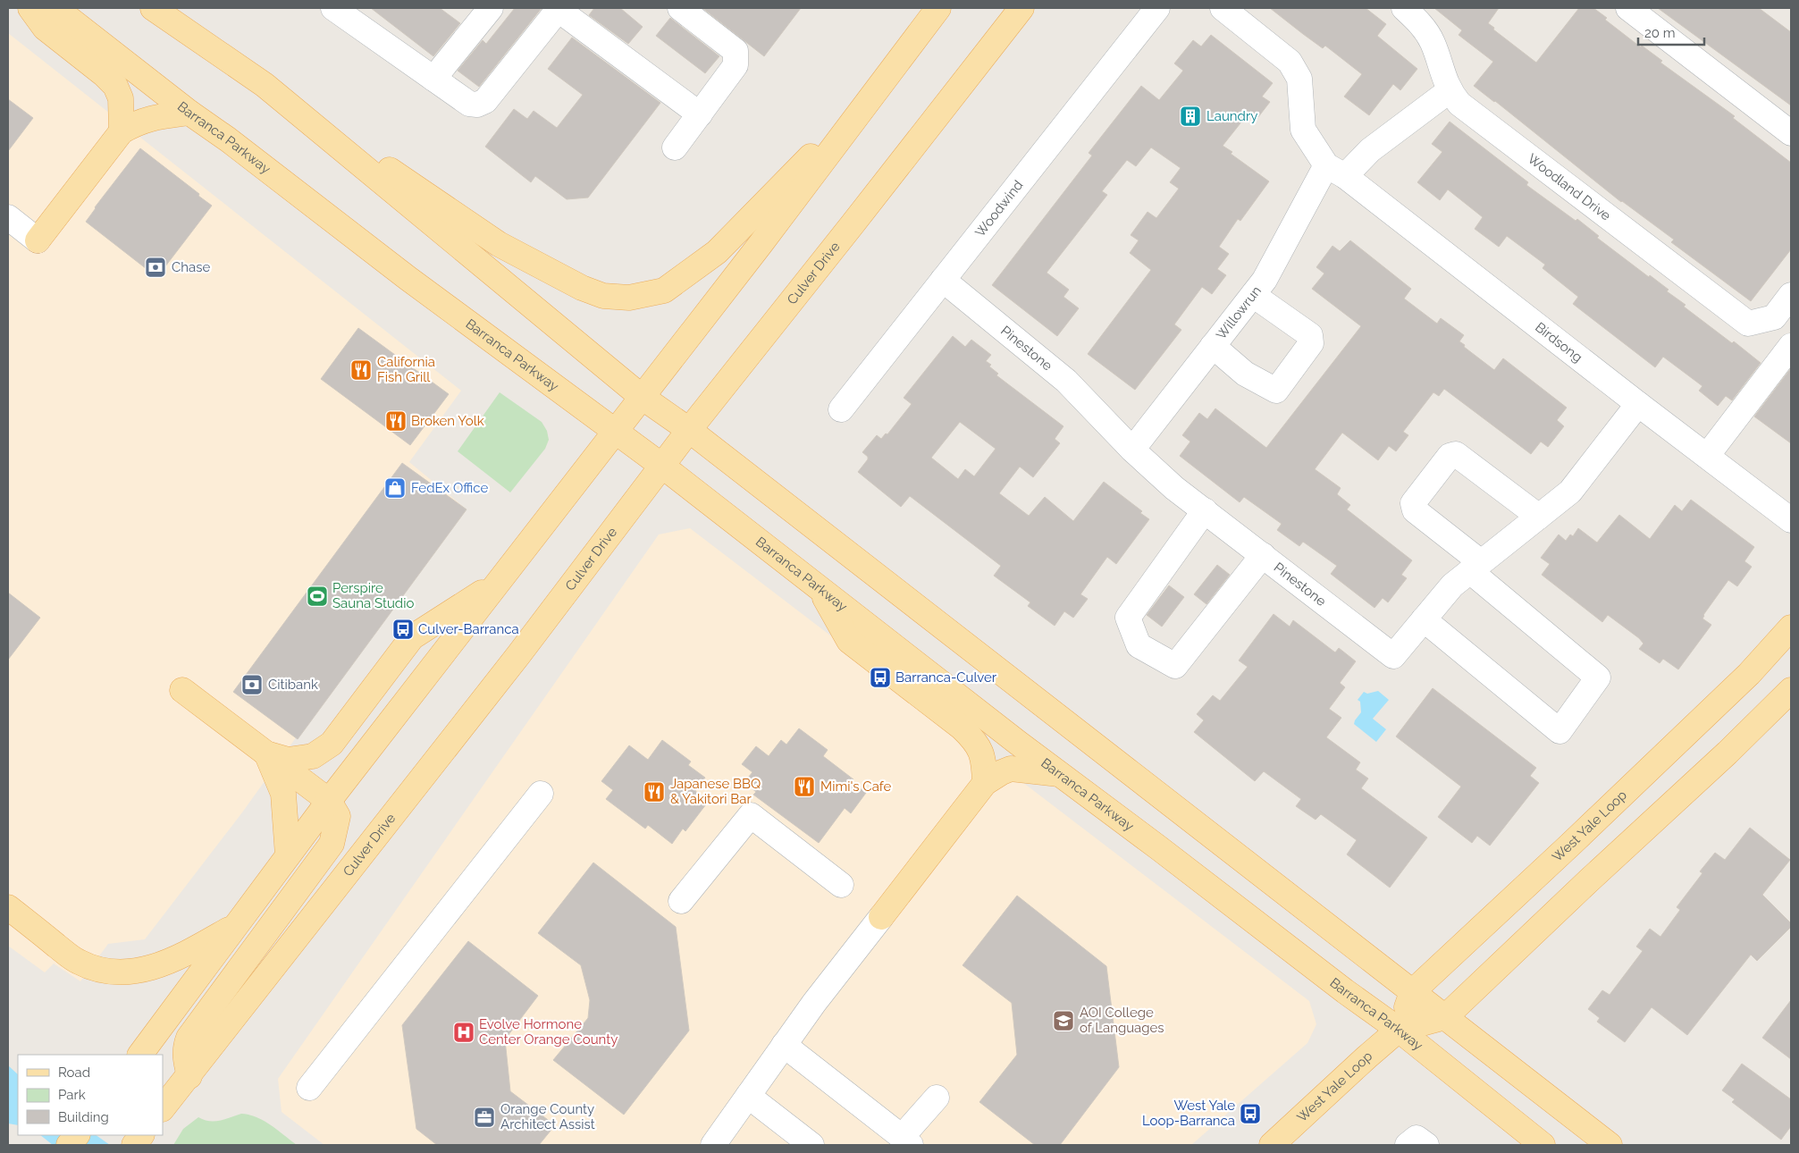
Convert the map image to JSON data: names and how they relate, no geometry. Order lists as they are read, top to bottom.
{
  "streets": {
    "main road": ["Barranca Parkway", "Culver Drive", "West Yale Loop"],
    "street": [
      "Woodland Drive",
      "Woodwind",
      "Willowrun",
      "Birdsong",
      "Pinestone"
    ]
  },
  "crossings": [
    ["Barranca Parkway", "Culver Drive"],
    ["Barranca Parkway", "West Yale Loop"],
    ["Woodland Drive", "Willowrun"],
    ["Woodwind", "Pinestone"],
    ["Willowrun", "Birdsong"],
    ["Willowrun", "Pinestone"],
    ["Birdsong", "Pinestone"]
  ],
  "places": {
    "building": ["Laundry"],
    "bank": ["Chase", "Citibank"],
    "restaurant": [
      "California Fish Grill",
      "Broken Yolk",
      "Mimi's Cafe",
      "Japanese BBQ & Yakitori Bar"
    ],
    "shop": ["FedEx Office"],
    "sports": ["Perspire Sauna Studio"],
    "bus stop": ["Culver-Barranca", "Barranca-Culver", "West Yale Loop-Barranca"],
    "school or university": ["AOI College of Languages"],
    "hospital": ["Evolve Hormone Center Orange County"],
    "office": ["Orange County Architect Assist"]
  },
  "legend": ["Road", "Park", "Building"],
  "scale_bar": "20 m"
}
